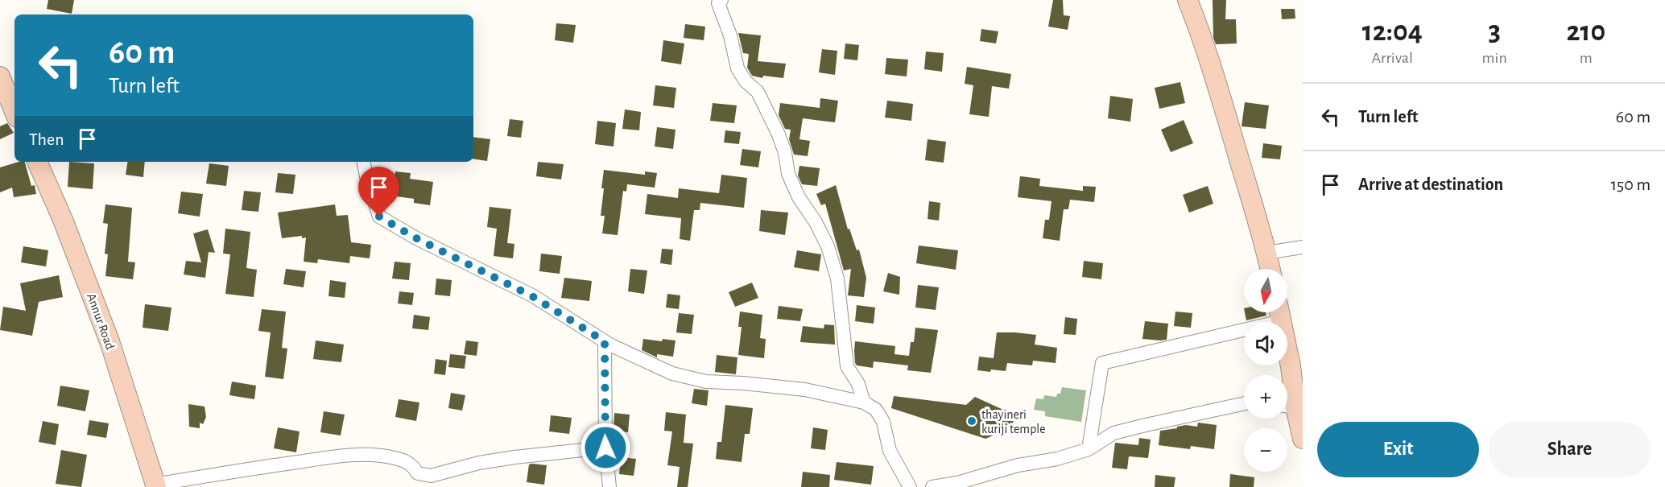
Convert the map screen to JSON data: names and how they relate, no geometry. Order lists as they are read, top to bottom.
{
  "streets": {
    "main road": ["Annur Road"]
  },
  "places": ["thayineri kuriji temple"],
  "north": "bottom",
  "page": {
    "eta": [
      "12:04",
      "Arrival",
      "3",
      "min",
      "210",
      "m"
    ],
    "turn": ["60 m", "Turn left"],
    "list": [
      {
        "name": "Turn left",
        "value": "60 m"
      },
      {
        "name": "Arrive at destination",
        "value": "150 m"
      }
    ],
    "then": "Then",
    "map_buttons": ["+", "−"],
    "buttons": ["Exit", "Share"]
  }
}
